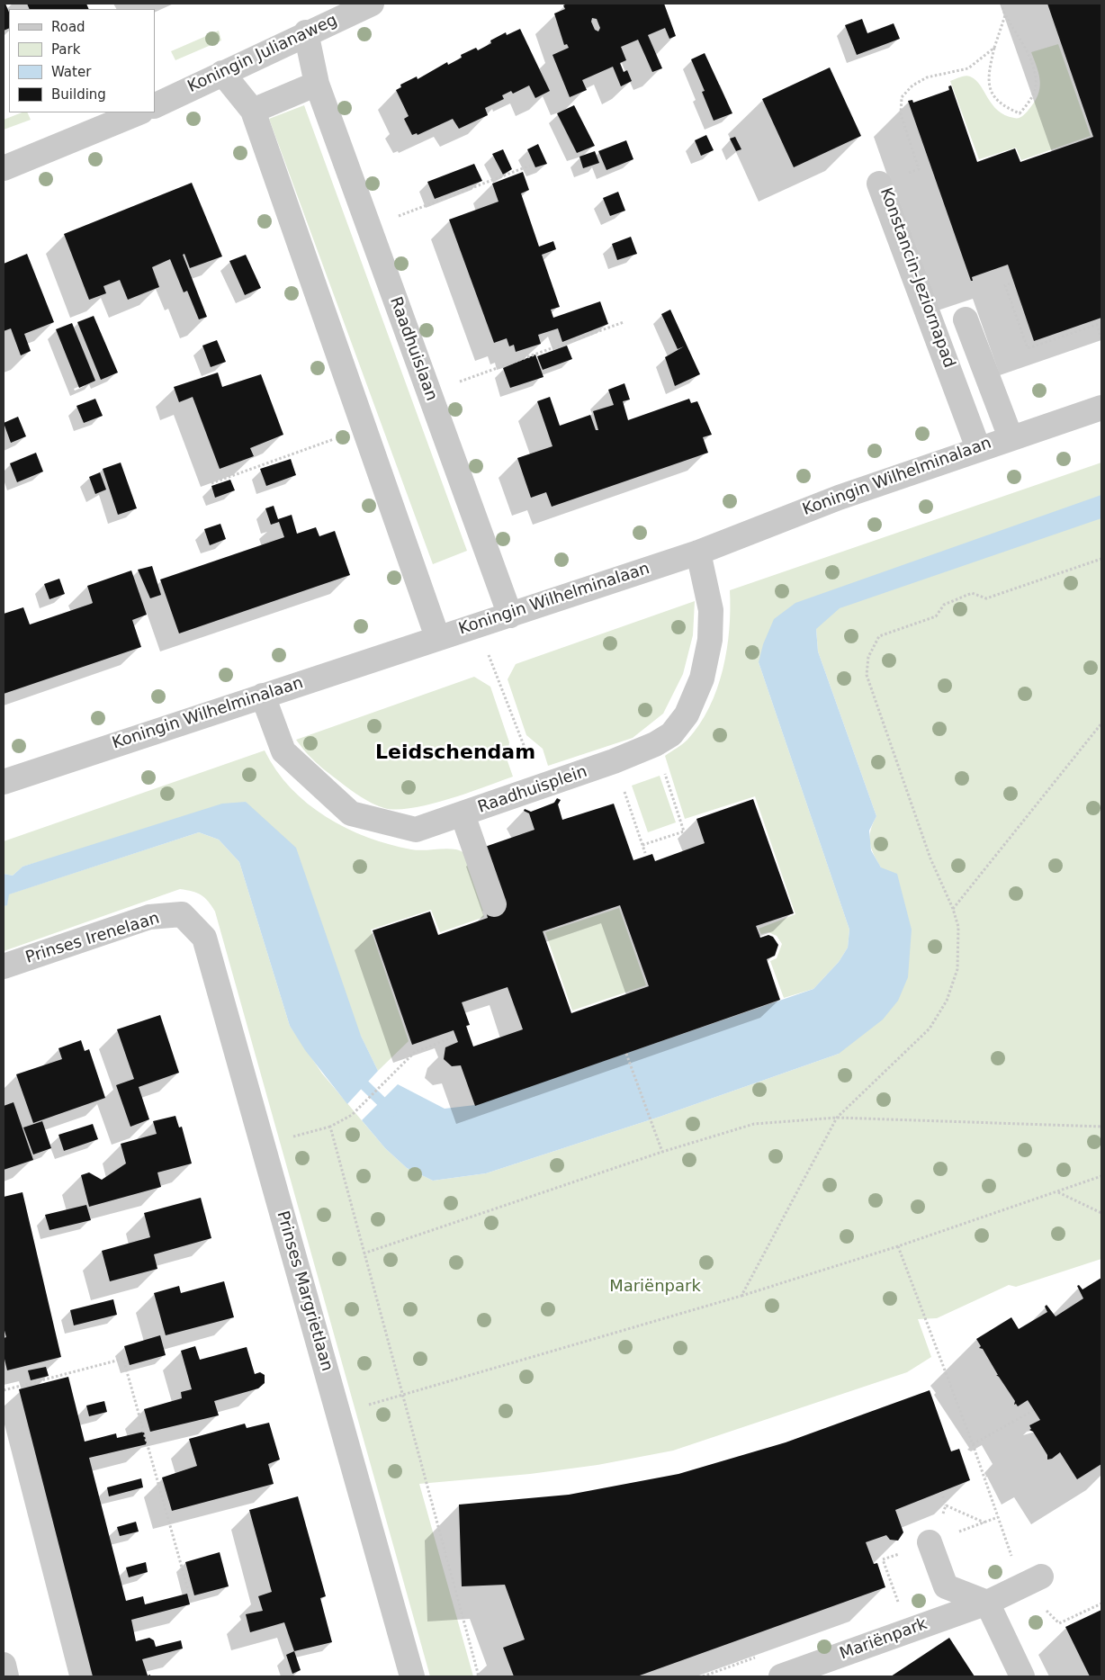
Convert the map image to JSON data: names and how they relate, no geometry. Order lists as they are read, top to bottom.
{
  "streets": {
    "street": [
      "Koningin Julianaweg",
      "Konstancin-Jeziornapad",
      "Raadhuislaan",
      "Koningin Wilhelminalaan",
      "Raadhuisplein",
      "Prinses Irenelaan",
      "Prinses Margrietlaan",
      "Mariënpark"
    ]
  },
  "crossings": [
    ["Koningin Julianaweg", "Raadhuislaan"],
    ["Konstancin-Jeziornapad", "Koningin Wilhelminalaan"],
    ["Raadhuislaan", "Koningin Wilhelminalaan"],
    ["Koningin Wilhelminalaan", "Raadhuisplein"],
    ["Prinses Irenelaan", "Prinses Margrietlaan"]
  ],
  "districts": ["Leidschendam"],
  "parks": ["Mariënpark"],
  "legend": [
    "Road",
    "Park",
    "Water",
    "Building"
  ]
}
